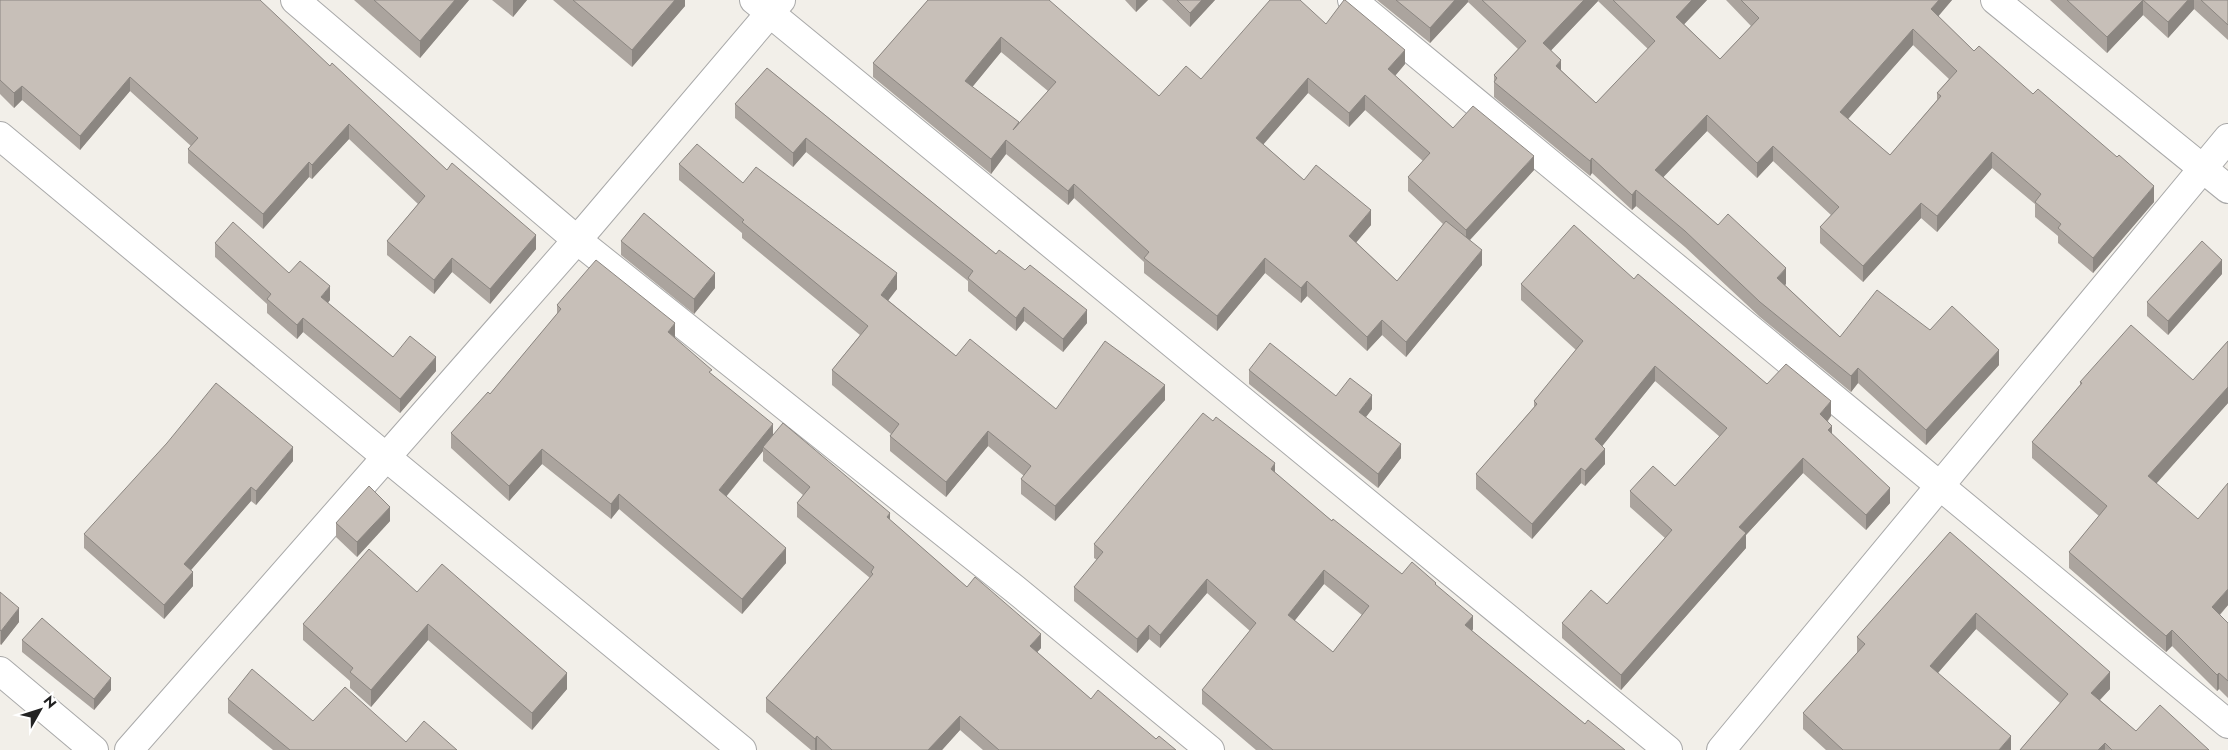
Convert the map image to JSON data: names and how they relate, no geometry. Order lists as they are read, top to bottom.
{
  "north": "top right"
}
